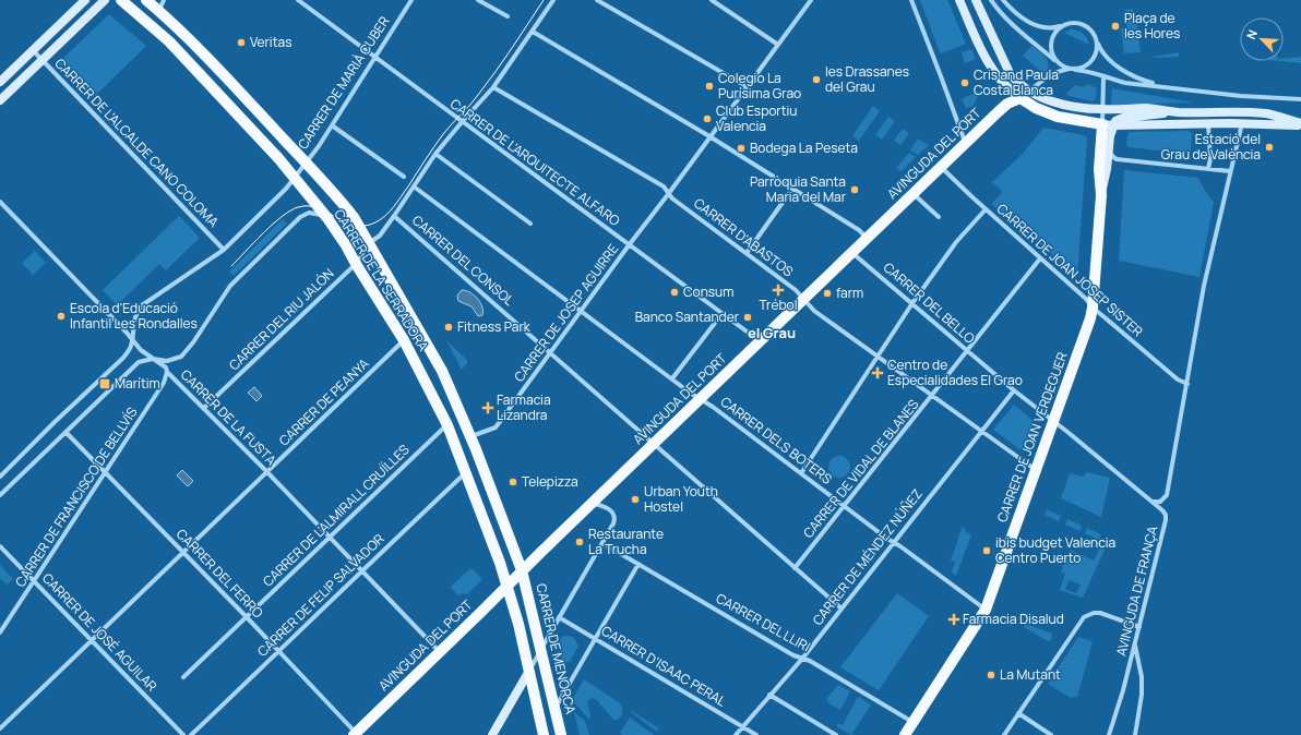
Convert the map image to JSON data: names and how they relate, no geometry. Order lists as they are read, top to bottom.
{
  "streets": {
    "main road": [
      "AVINGUDA DEL PORT",
      "CARRER DE LA SERRADORA",
      "CARRER DE JOAN VERDEGUER",
      "CARRER DE MENORCA"
    ],
    "street": [
      "CARRER DE MARIÀ CUBER",
      "CARRER DE L'ALCALDE CANO COLOMA",
      "CARRER DE L'ARQUITECTE ALFARO",
      "CARRER D'ABASTOS",
      "CARRER DEL CONSOL",
      "CARRER DE JOAN JOSEP SISTER",
      "CARRER DEL BELLO",
      "CARRER DE JOSEP AGUIRRE",
      "CARRER DEL RIU JALÓN",
      "CARRER DE PEANYA",
      "CARRER DE LA FUSTA",
      "CARRER DELS BOTERS",
      "CARRER DE VIDAL DE BLANES",
      "CARRER DE FRANCISCO DE BELLVÍS",
      "CARRER DE L'ALMIRALL CRUÏLLES",
      "CARRER DE MÉNDEZ NÚÑEZ",
      "CARRER DEL FERRO",
      "AVINGUDA DE FRANÇA",
      "CARRER DE FELIP SALVADOR",
      "CARRER DEL LLIRI",
      "CARRER DE JOSÉ AGUILAR",
      "CARRER D'ISAAC PERAL"
    ]
  },
  "crossings": [
    ["CARRER DE MARIÀ CUBER", "CARRER DE L'ALCALDE CANO COLOMA"],
    ["CARRER DE MARIÀ CUBER", "CARRER DE L'ARQUITECTE ALFARO"],
    ["CARRER DE MARIÀ CUBER", "CARRER DE LA SERRADORA"],
    ["CARRER DE MARIÀ CUBER", "CARRER DE LA FUSTA"],
    ["AVINGUDA DEL PORT", "CARRER DE L'ARQUITECTE ALFARO"],
    ["AVINGUDA DEL PORT", "CARRER D'ABASTOS"],
    ["AVINGUDA DEL PORT", "CARRER DEL CONSOL"],
    ["AVINGUDA DEL PORT", "CARRER DE JOAN JOSEP SISTER"],
    ["AVINGUDA DEL PORT", "CARRER DE LA SERRADORA"],
    ["AVINGUDA DEL PORT", "CARRER DEL BELLO"],
    ["AVINGUDA DEL PORT", "CARRER DE LA FUSTA"],
    ["AVINGUDA DEL PORT", "CARRER DELS BOTERS"],
    ["AVINGUDA DEL PORT", "CARRER DEL FERRO"],
    ["AVINGUDA DEL PORT", "CARRER DE MENORCA"],
    ["CARRER DE L'ARQUITECTE ALFARO", "CARRER DE JOSEP AGUIRRE"],
    ["CARRER DE L'ARQUITECTE ALFARO", "CARRER DEL RIU JALÓN"],
    ["CARRER D'ABASTOS", "CARRER DE JOSEP AGUIRRE"],
    ["CARRER D'ABASTOS", "CARRER DEL RIU JALÓN"],
    ["CARRER D'ABASTOS", "CARRER DE JOAN VERDEGUER"],
    ["CARRER D'ABASTOS", "CARRER DE VIDAL DE BLANES"],
    ["CARRER D'ABASTOS", "CARRER DE MÉNDEZ NÚÑEZ"],
    ["CARRER DEL CONSOL", "CARRER DE JOSEP AGUIRRE"],
    ["CARRER DEL CONSOL", "CARRER DEL RIU JALÓN"],
    ["CARRER DEL CONSOL", "CARRER DE VIDAL DE BLANES"],
    ["CARRER DEL CONSOL", "CARRER DE MÉNDEZ NÚÑEZ"],
    ["CARRER DE JOAN JOSEP SISTER", "CARRER DE JOAN VERDEGUER"],
    ["CARRER DE JOAN JOSEP SISTER", "CARRER DE VIDAL DE BLANES"],
    ["CARRER DE LA SERRADORA", "CARRER DE JOSEP AGUIRRE"],
    ["CARRER DE LA SERRADORA", "CARRER DEL RIU JALÓN"],
    ["CARRER DE LA SERRADORA", "CARRER DE PEANYA"],
    ["CARRER DE LA SERRADORA", "CARRER DE L'ALMIRALL CRUÏLLES"],
    ["CARRER DE LA SERRADORA", "CARRER DE FELIP SALVADOR"],
    ["CARRER DE LA SERRADORA", "CARRER DE MENORCA"],
    ["CARRER DEL BELLO", "CARRER DE JOAN VERDEGUER"],
    ["CARRER DEL BELLO", "CARRER DE VIDAL DE BLANES"],
    ["CARRER DEL BELLO", "CARRER DE MÉNDEZ NÚÑEZ"],
    ["CARRER DEL BELLO", "AVINGUDA DE FRANÇA"],
    ["CARRER DE JOSEP AGUIRRE", "CARRER DELS BOTERS"],
    ["CARRER DEL RIU JALÓN", "CARRER DE LA FUSTA"],
    ["CARRER DEL RIU JALÓN", "CARRER DELS BOTERS"],
    ["CARRER DE PEANYA", "CARRER DE LA FUSTA"],
    ["CARRER DE PEANYA", "CARRER DEL FERRO"],
    ["CARRER DE PEANYA", "CARRER DE JOSÉ AGUILAR"],
    ["CARRER DE LA FUSTA", "CARRER DE FRANCISCO DE BELLVÍS"],
    ["CARRER DE LA FUSTA", "CARRER DE L'ALMIRALL CRUÏLLES"],
    ["CARRER DE LA FUSTA", "CARRER DE FELIP SALVADOR"],
    ["CARRER DE JOAN VERDEGUER", "CARRER DELS BOTERS"],
    ["CARRER DE JOAN VERDEGUER", "CARRER DEL LLIRI"],
    ["CARRER DELS BOTERS", "CARRER DE VIDAL DE BLANES"],
    ["CARRER DELS BOTERS", "CARRER DE MÉNDEZ NÚÑEZ"],
    ["CARRER DE FRANCISCO DE BELLVÍS", "CARRER DEL FERRO"],
    ["CARRER DE FRANCISCO DE BELLVÍS", "CARRER DE JOSÉ AGUILAR"],
    ["CARRER DE L'ALMIRALL CRUÏLLES", "CARRER DEL FERRO"],
    ["CARRER DE MÉNDEZ NÚÑEZ", "CARRER DEL LLIRI"],
    ["CARRER DE MÉNDEZ NÚÑEZ", "CARRER D'ISAAC PERAL"],
    ["CARRER DEL FERRO", "CARRER DE FELIP SALVADOR"]
  ],
  "districts": ["el Grau"],
  "places": {
    "other": [
      "Plaça de les Hores",
      "Veritas",
      "les Drassanes del Grau",
      "Cris and Paula Costa Blanca",
      "Colegio La Purísima Grao",
      "Club Esportiu Valencia",
      "Estació del Grau de València",
      "Bodega La Peseta",
      "Parròquia Santa Maria del Mar",
      "Consum",
      "farm",
      "Escola d'Educació Infantil Les Rondalles",
      "Banco Santander",
      "Fitness Park",
      "Telepizza",
      "Urban Youth Hostel",
      "Restaurante La Trucha",
      "ibis budget Valencia Centro Puerto",
      "La Mutant"
    ],
    "health": [
      "Trébol",
      "Centro de Especialidades El Grao",
      "Farmacia Lizandra",
      "Farmacia Disalud"
    ],
    "transit": ["Marítim"]
  },
  "north": "top left"
}
